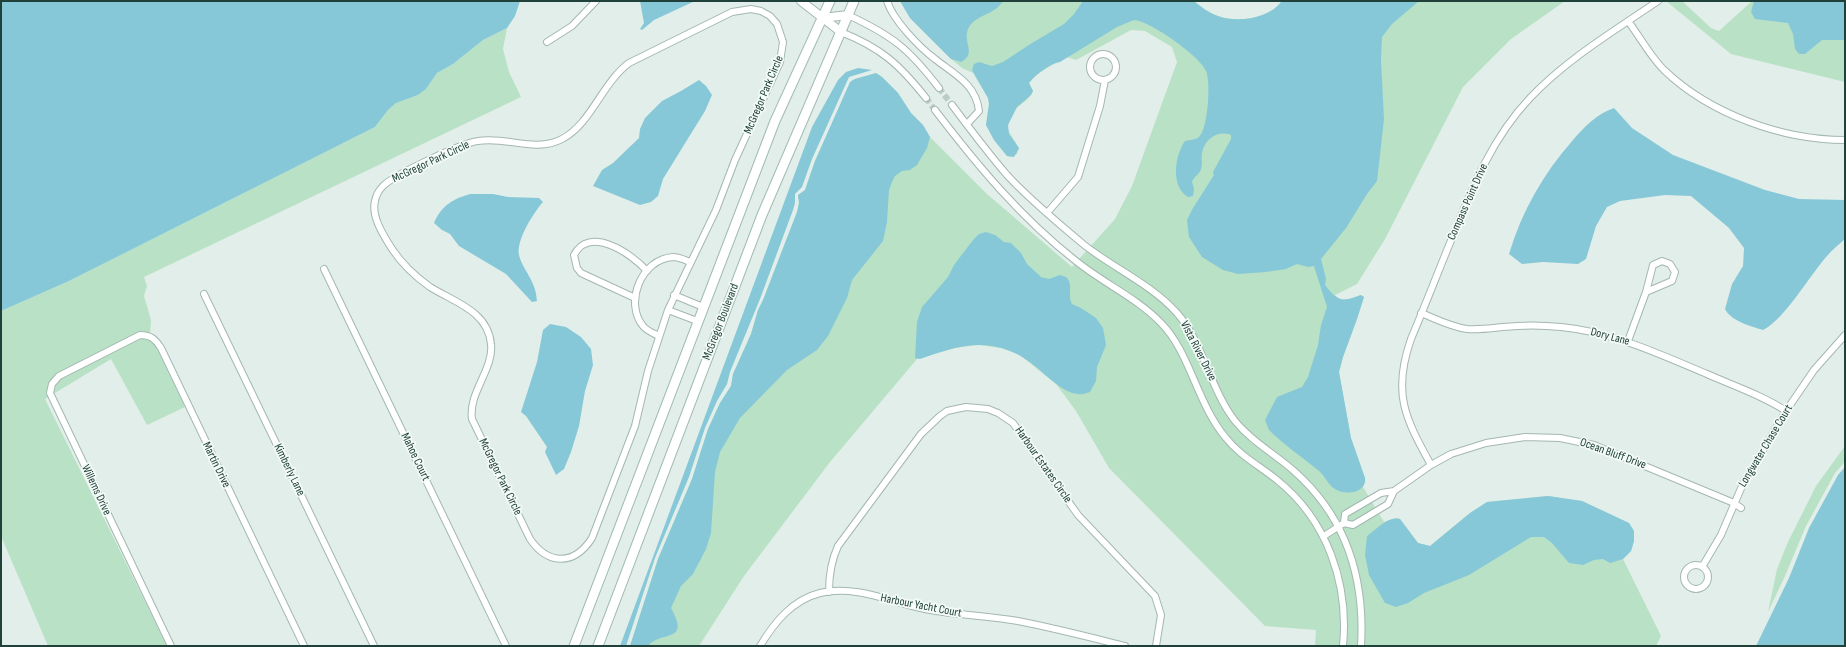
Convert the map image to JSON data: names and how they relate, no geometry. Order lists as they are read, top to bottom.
{
  "streets": {
    "main road": ["McGregor Boulevard"],
    "street": [
      "McGregor Park Circle",
      "Compass Point Drive",
      "Dory Lane",
      "Vista River Drive",
      "Longwater Chase Court",
      "Ocean Bluff Drive",
      "Mahoe Court",
      "Martin Drive",
      "Harbour Estates Circle",
      "Kimberly Lane",
      "Willems Drive",
      "Harbour Yacht Court"
    ]
  },
  "crossings": [
    ["Compass Point Drive", "Dory Lane"],
    ["Compass Point Drive", "Ocean Bluff Drive"],
    ["Dory Lane", "Longwater Chase Court"],
    ["Vista River Drive", "Ocean Bluff Drive"],
    ["Longwater Chase Court", "Ocean Bluff Drive"],
    ["Martin Drive", "Willems Drive"],
    ["Harbour Estates Circle", "Harbour Yacht Court"]
  ]
}
